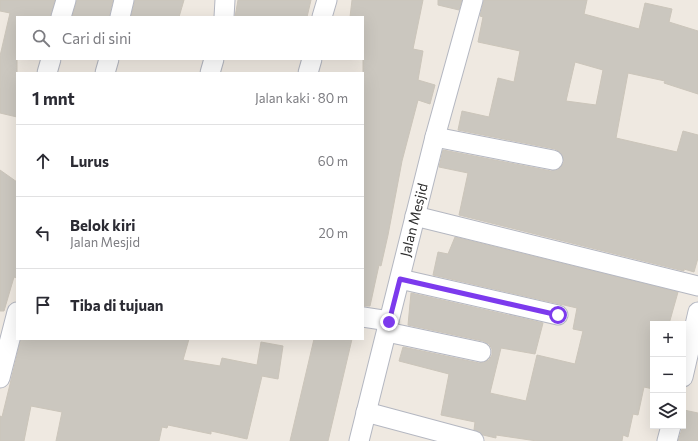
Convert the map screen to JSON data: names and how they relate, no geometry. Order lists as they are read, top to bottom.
{
  "streets": {
    "street": ["Jalan Mesjid"]
  },
  "page": {
    "search": "Cari di sini",
    "heading": ["1 mnt", "Jalan kaki · 80 m"],
    "list": [
      ["Lurus", "60 m"],
      ["Belok kiri", "Jalan Mesjid", "20 m"],
      "Tiba di tujuan"
    ],
    "map_buttons": ["+", "−"]
  }
}
